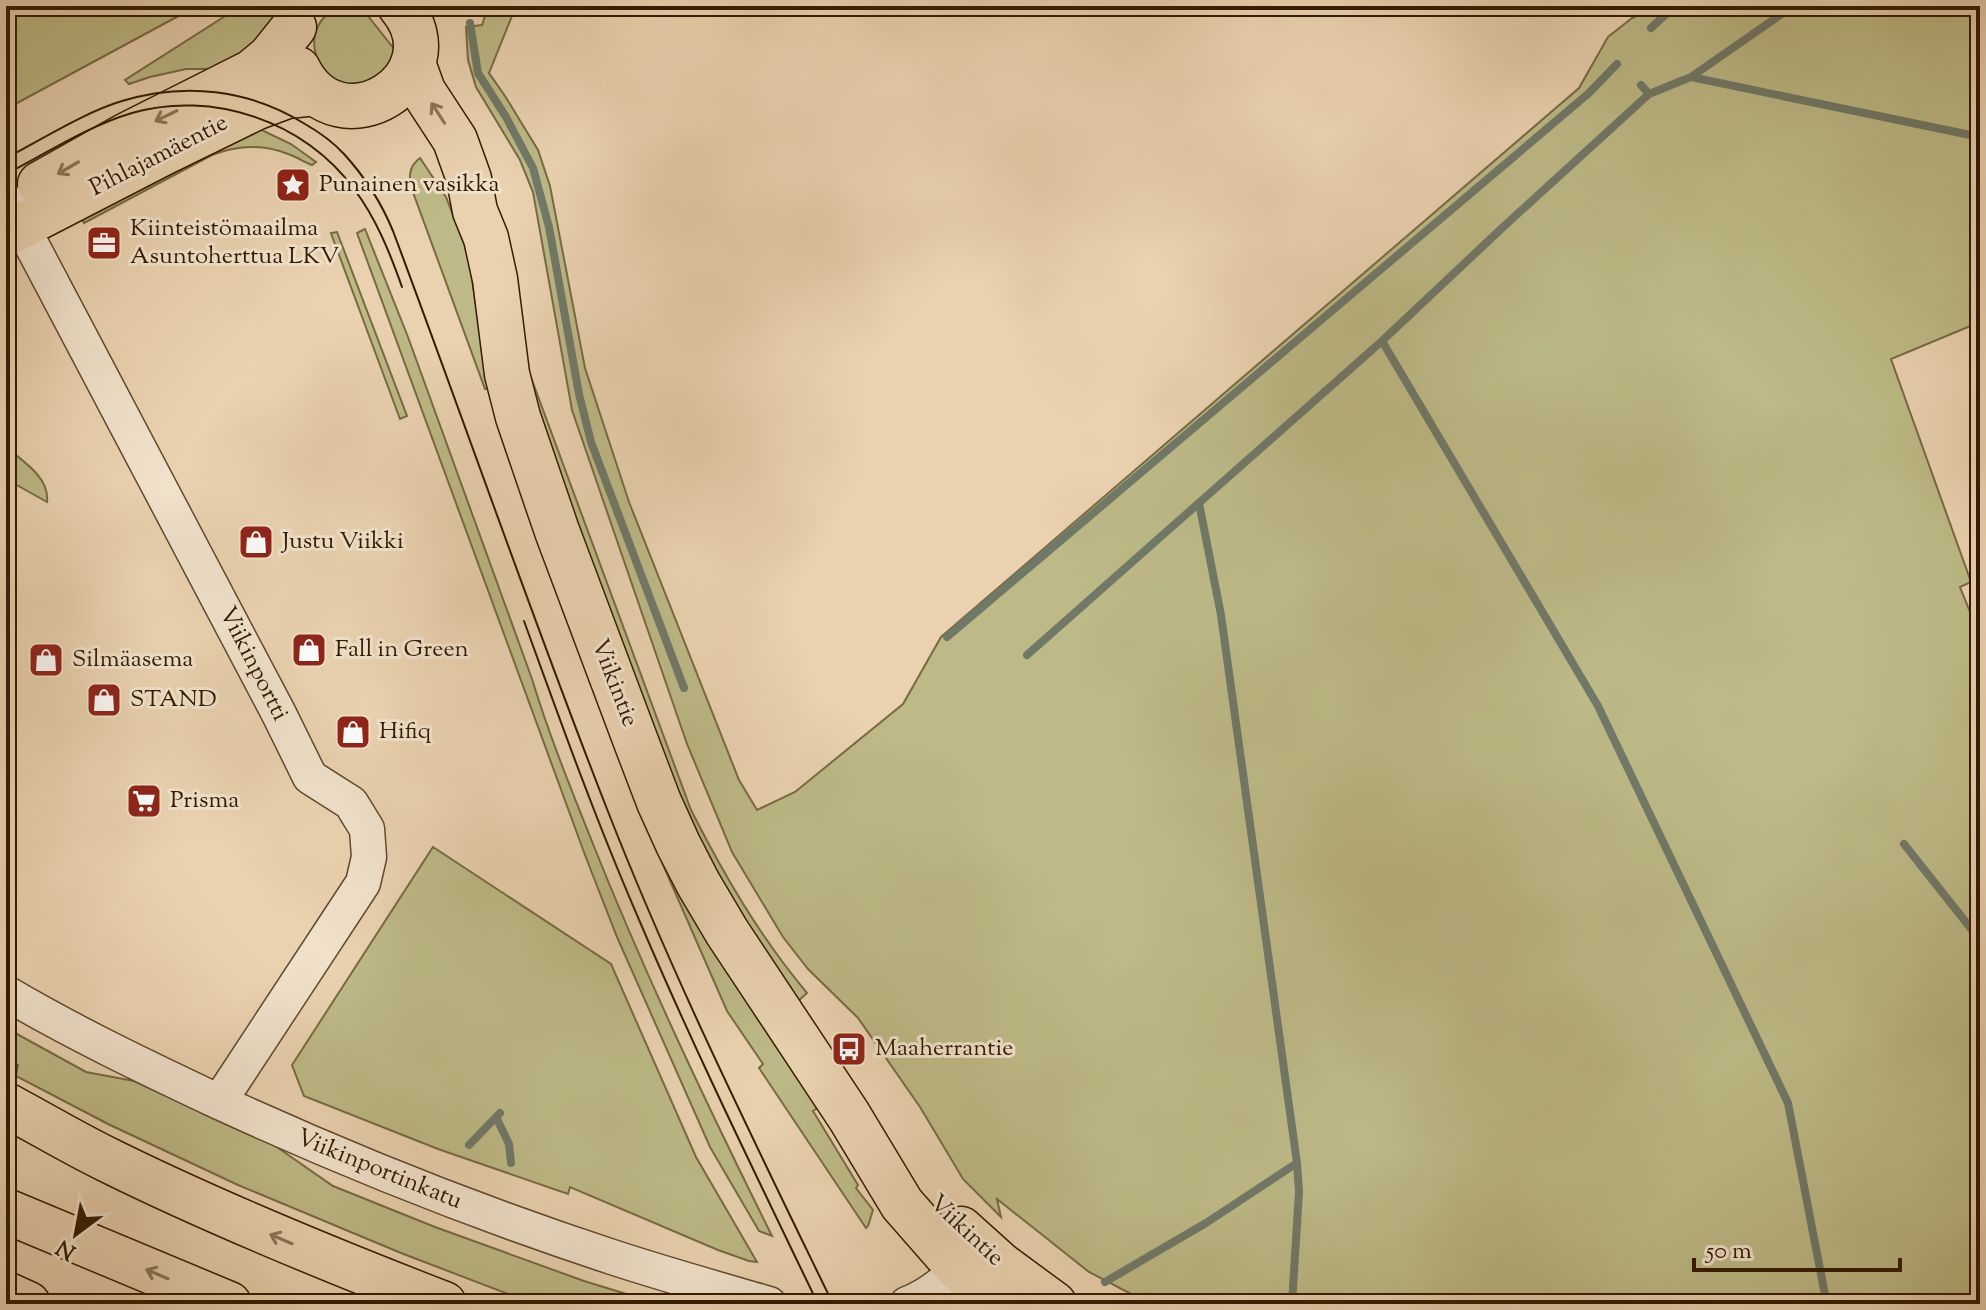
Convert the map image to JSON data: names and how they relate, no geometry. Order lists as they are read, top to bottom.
{
  "streets": {
    "main road": ["Pihlajamäentie", "Viikintie"],
    "street": ["Viikinportti", "Viikinportinkatu"]
  },
  "crossings": [
    ["Pihlajamäentie", "Viikinportti"],
    ["Viikinportti", "Viikinportinkatu"]
  ],
  "places": {
    "place": ["Punainen vasikka"],
    "office": ["Kiinteistömaailma Asuntoherttua LKV"],
    "shop": [
      "Justu Viikki",
      "Fall in Green",
      "Silmäasema",
      "STAND",
      "Hifiq"
    ],
    "supermarket": ["Prisma"],
    "bus stop": ["Maaherrantie"]
  },
  "scale_bar": "50 m",
  "north": "bottom left"
}
